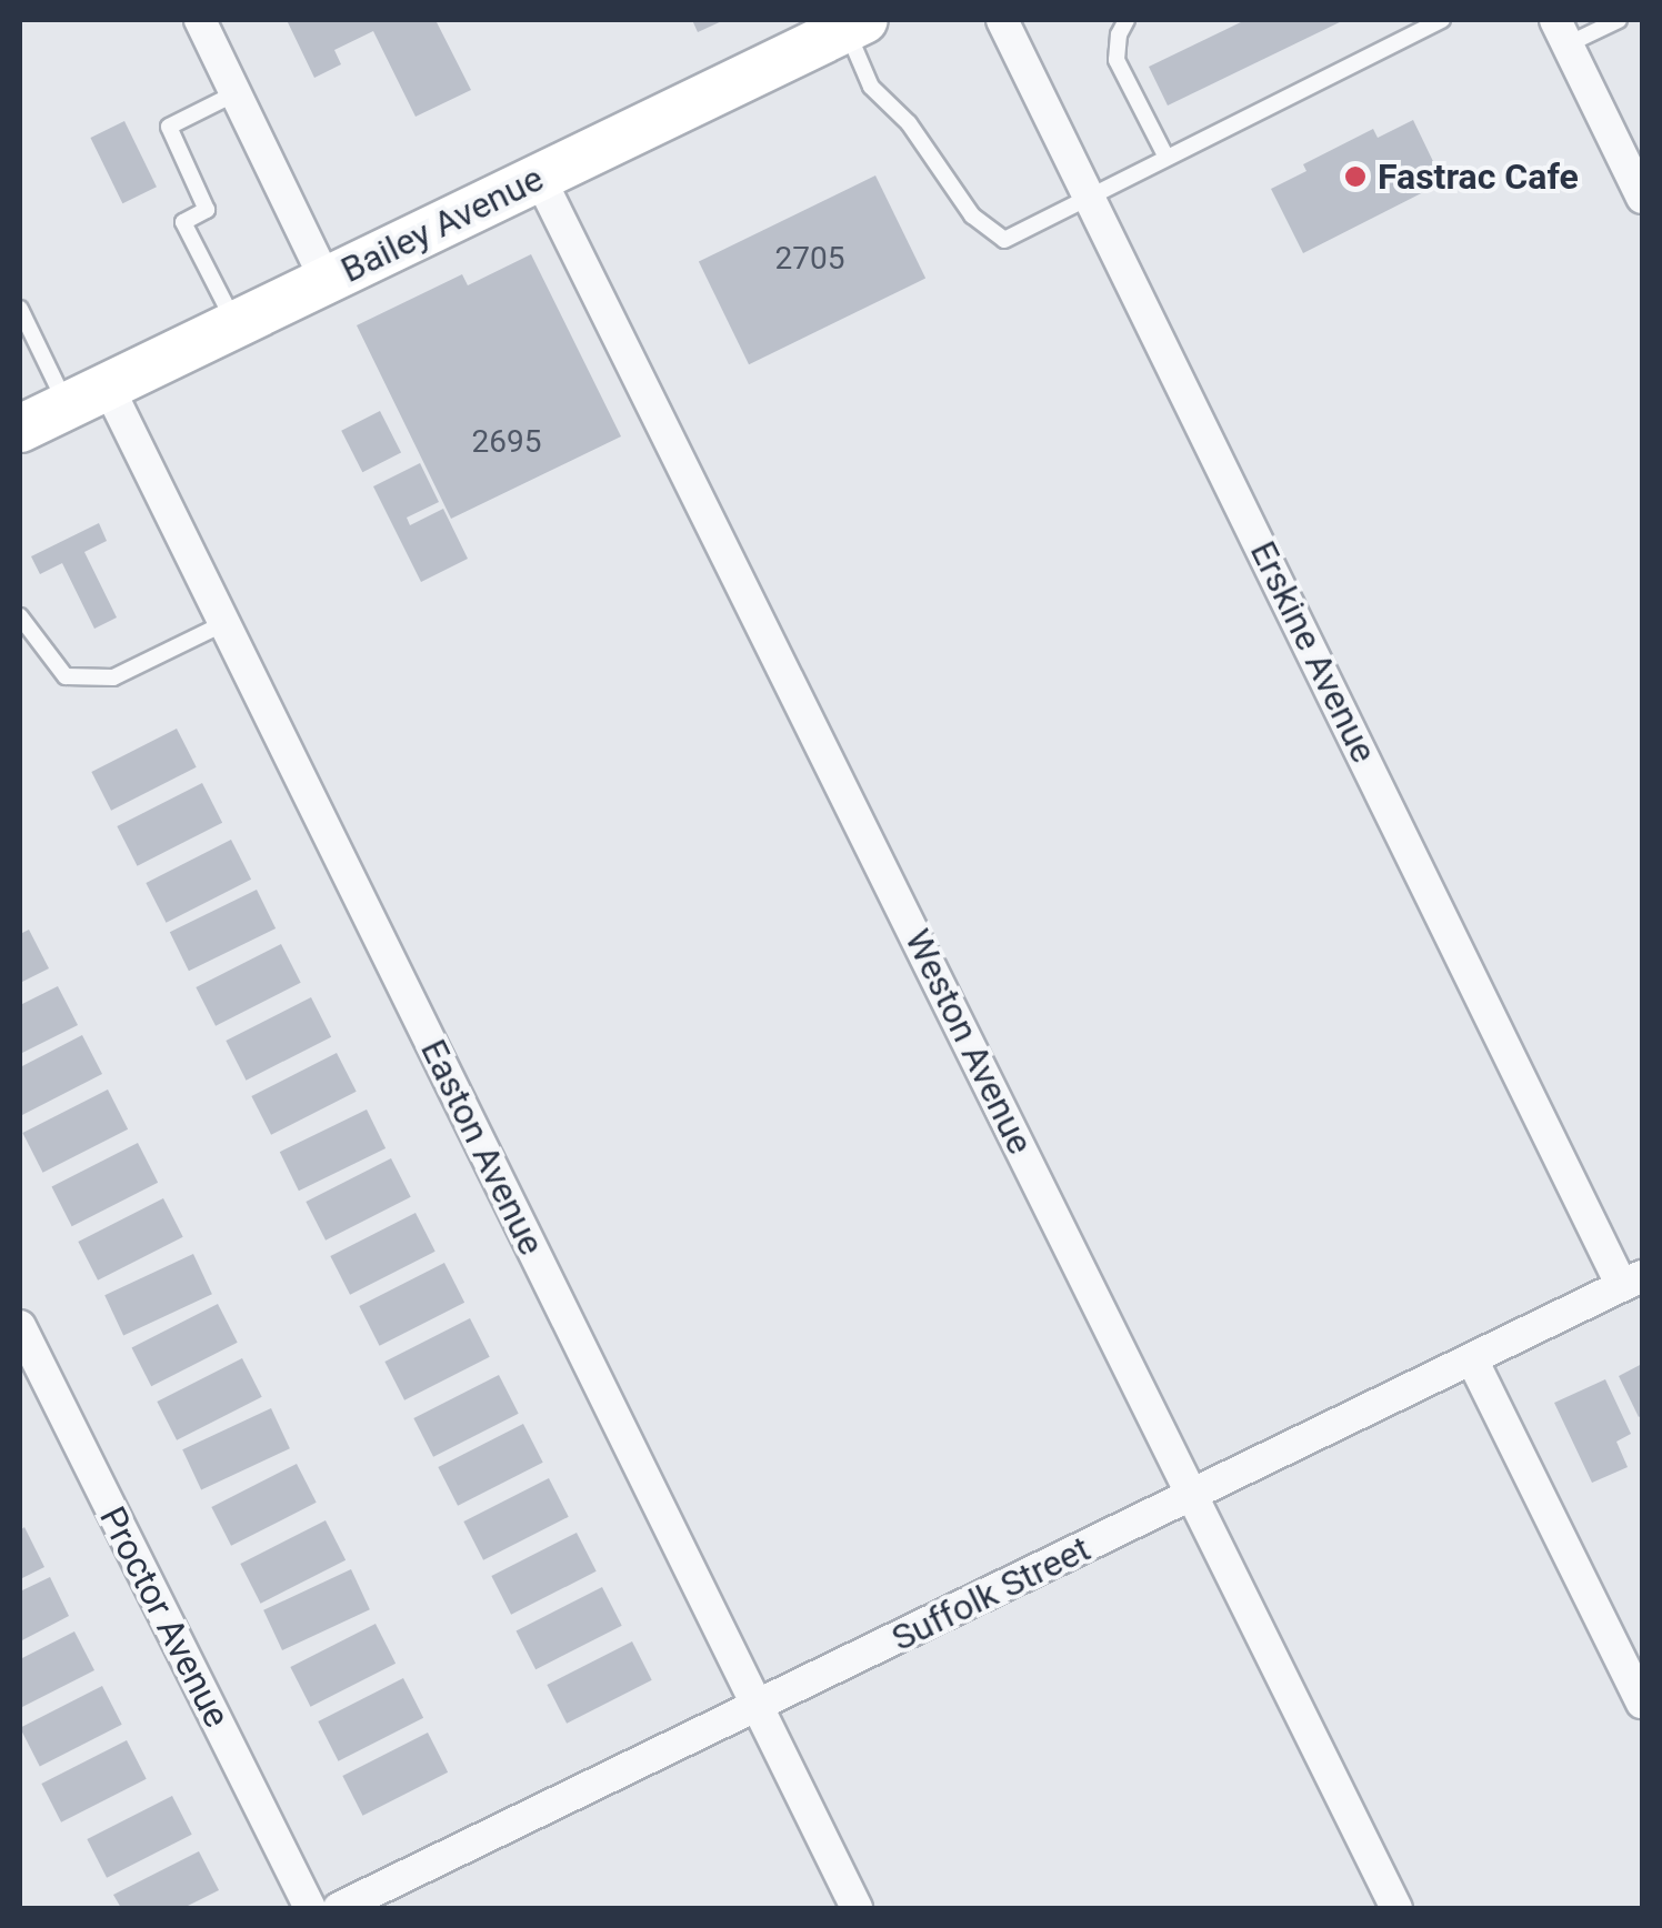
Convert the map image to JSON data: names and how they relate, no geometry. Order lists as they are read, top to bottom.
{
  "streets": {
    "main road": ["Bailey Avenue"],
    "street": [
      "Erskine Avenue",
      "Weston Avenue",
      "Easton Avenue",
      "Suffolk Street",
      "Proctor Avenue"
    ]
  },
  "crossings": [
    ["Bailey Avenue", "Weston Avenue"],
    ["Bailey Avenue", "Easton Avenue"],
    ["Erskine Avenue", "Suffolk Street"],
    ["Weston Avenue", "Suffolk Street"],
    ["Easton Avenue", "Suffolk Street"]
  ],
  "places": ["Fastrac Cafe"],
  "house_numbers": ["2705", "2695"]
}
